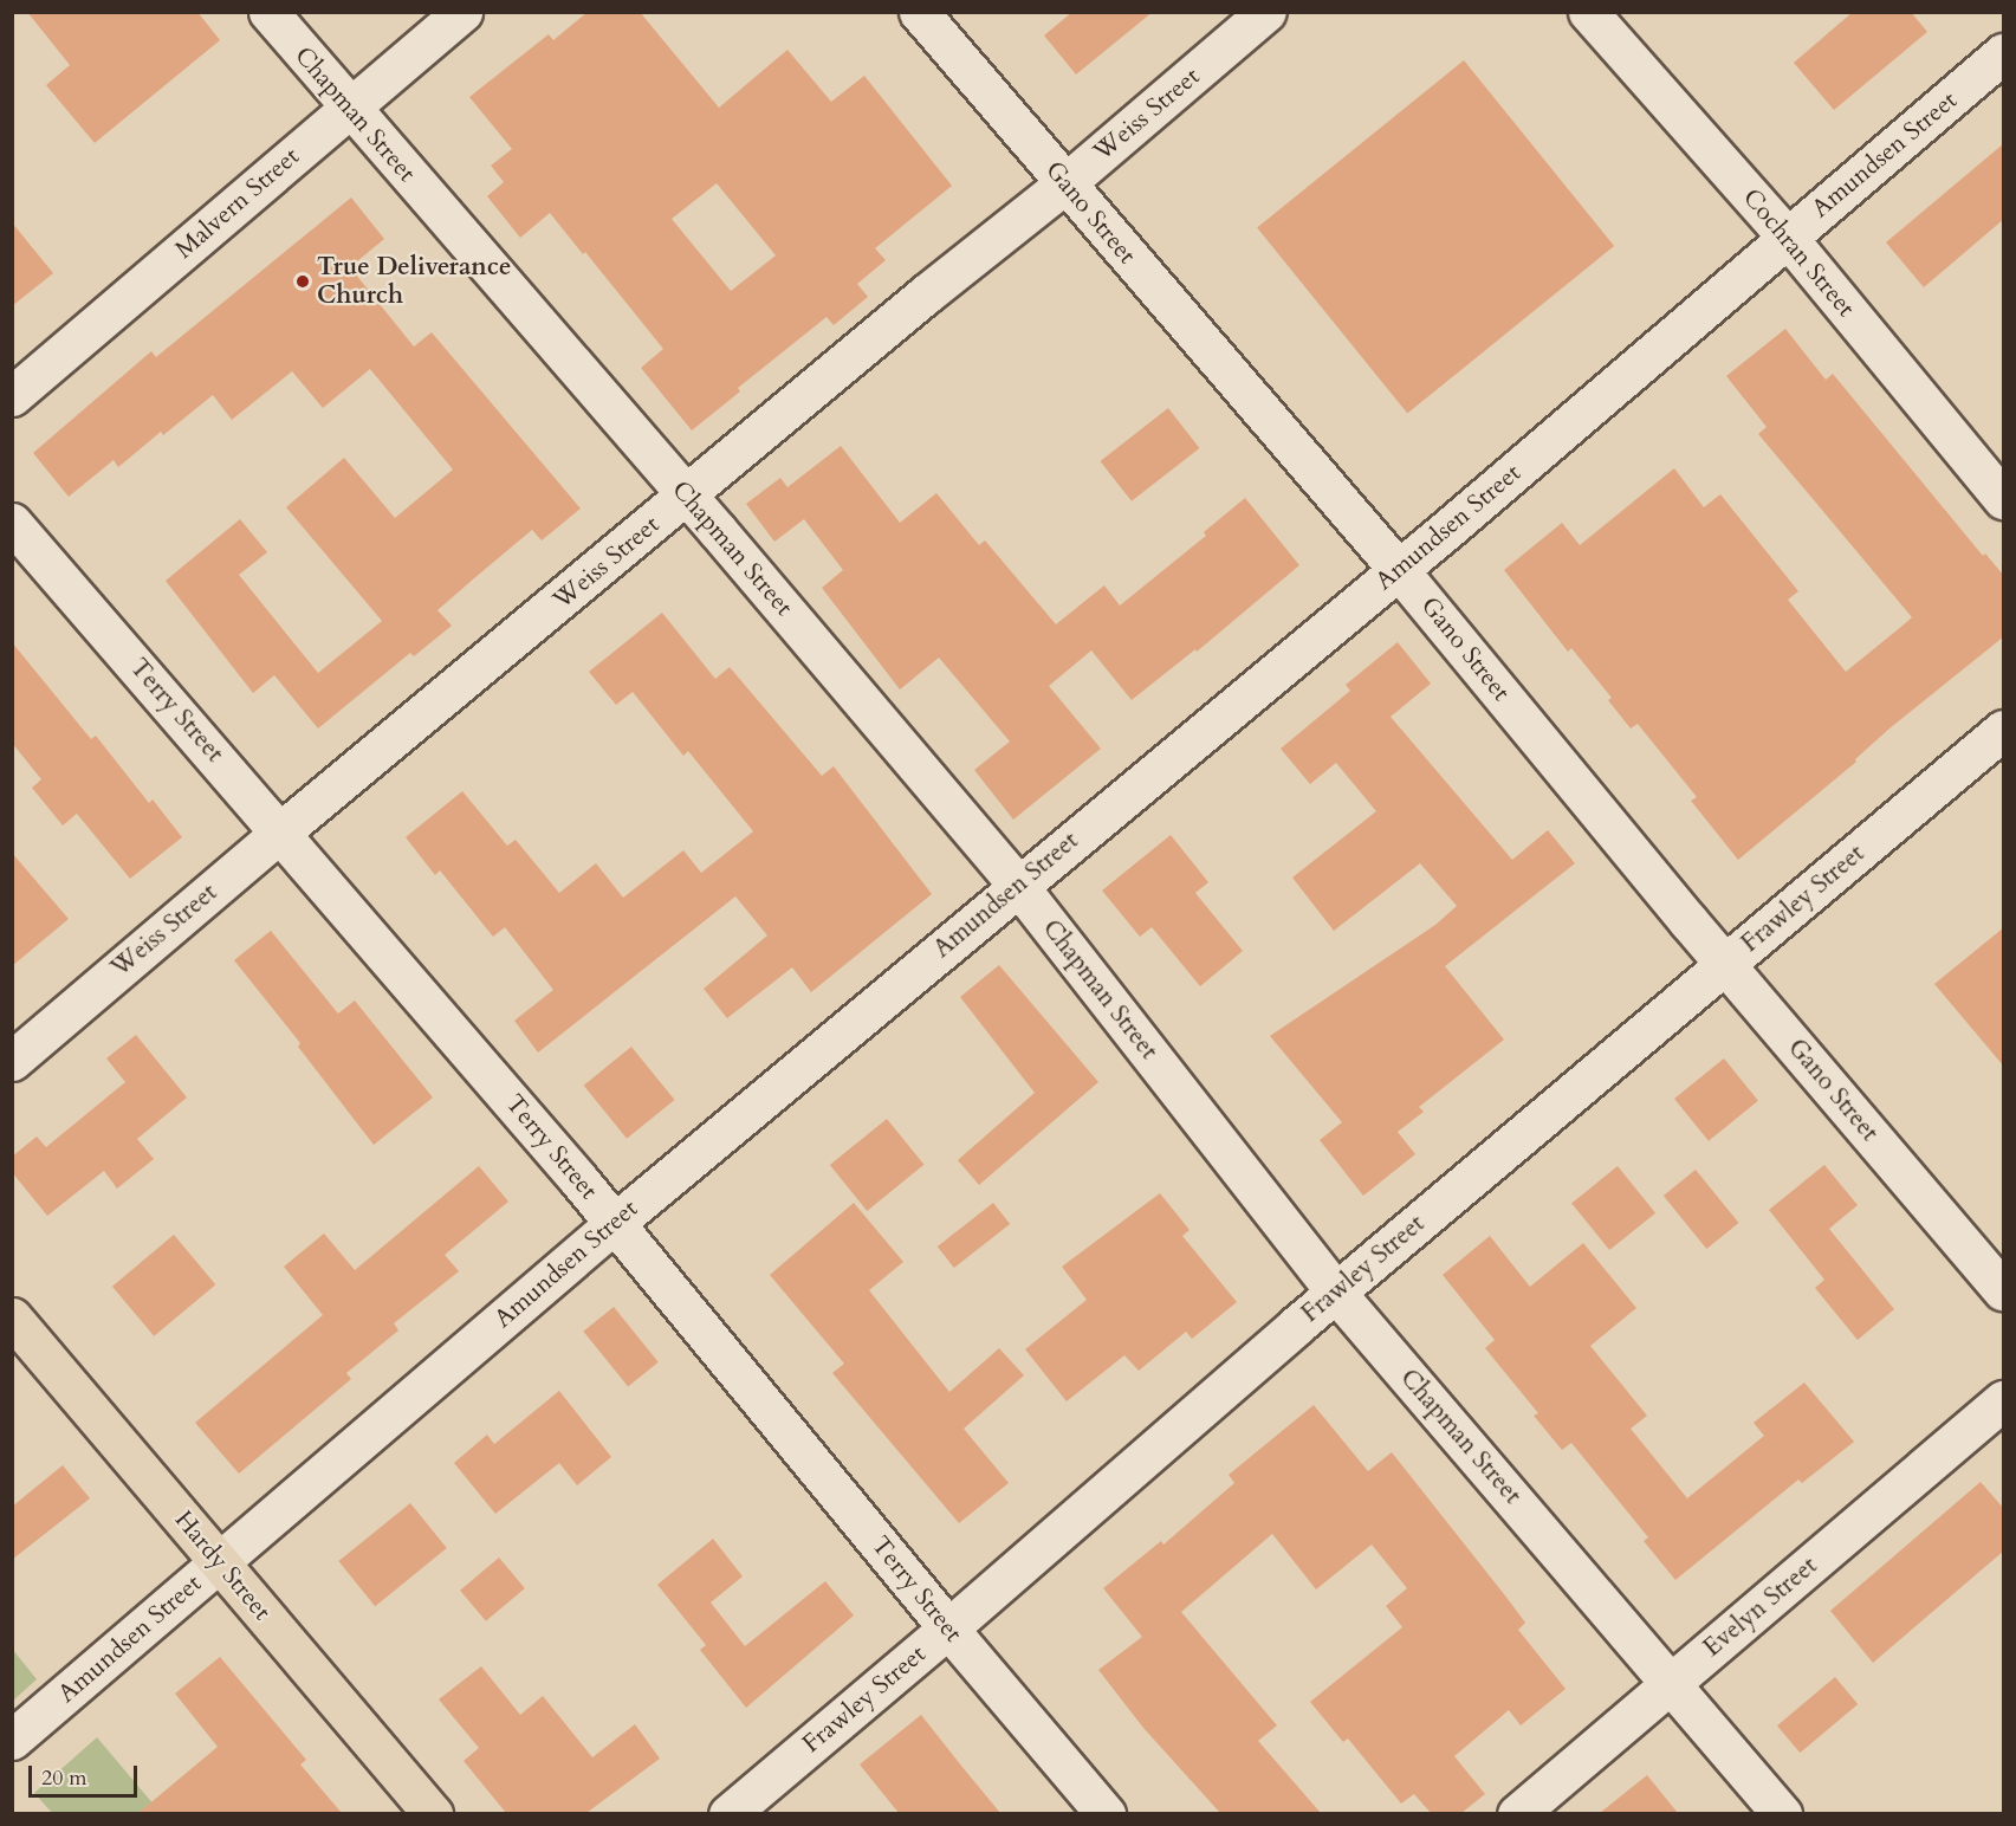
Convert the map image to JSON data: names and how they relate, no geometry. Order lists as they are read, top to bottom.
{
  "streets": {
    "main road": ["Hardy Street"],
    "street": [
      "Chapman Street",
      "Weiss Street",
      "Amundsen Street",
      "Malvern Street",
      "Gano Street",
      "Cochran Street",
      "Terry Street",
      "Frawley Street",
      "Evelyn Street"
    ]
  },
  "crossings": [
    ["Chapman Street", "Weiss Street"],
    ["Chapman Street", "Amundsen Street"],
    ["Chapman Street", "Malvern Street"],
    ["Chapman Street", "Frawley Street"],
    ["Chapman Street", "Evelyn Street"],
    ["Weiss Street", "Gano Street"],
    ["Weiss Street", "Terry Street"],
    ["Amundsen Street", "Gano Street"],
    ["Amundsen Street", "Cochran Street"],
    ["Amundsen Street", "Terry Street"],
    ["Amundsen Street", "Hardy Street"],
    ["Gano Street", "Frawley Street"],
    ["Terry Street", "Frawley Street"]
  ],
  "places": ["True Deliverance Church"],
  "scale_bar": "20 m"
}
